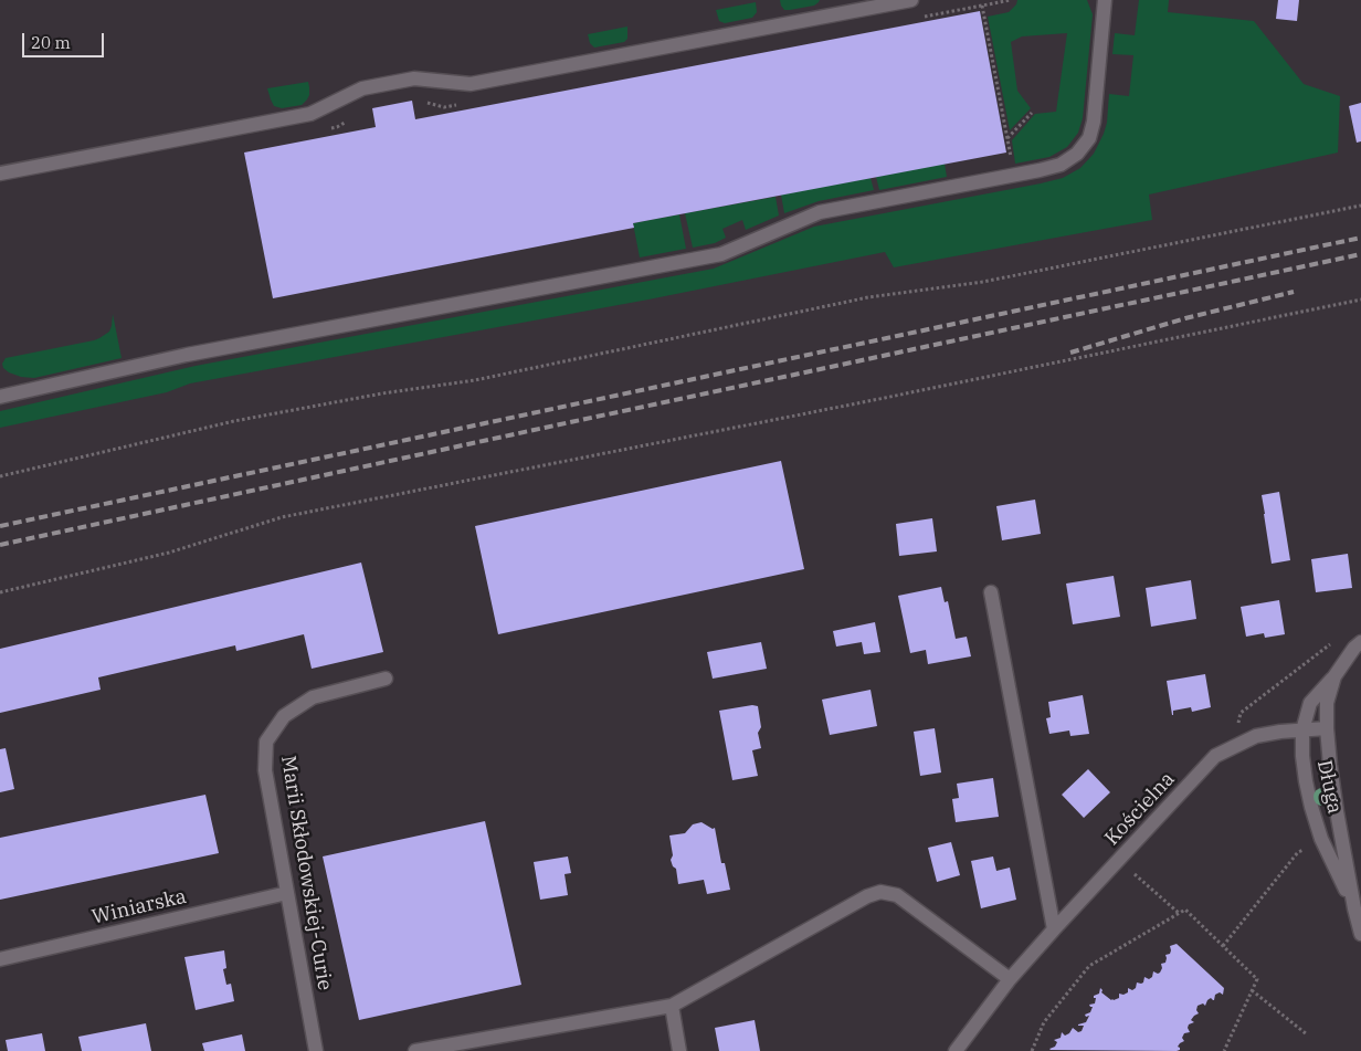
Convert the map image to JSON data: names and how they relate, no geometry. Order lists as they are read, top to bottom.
{
  "streets": {
    "street": [
      "Długa",
      "Kościelna",
      "Marii Skłodowskiej-Curie",
      "Winiarska"
    ]
  },
  "crossings": [
    ["Długa", "Kościelna"],
    ["Marii Skłodowskiej-Curie", "Winiarska"]
  ],
  "scale_bar": "20 m"
}
